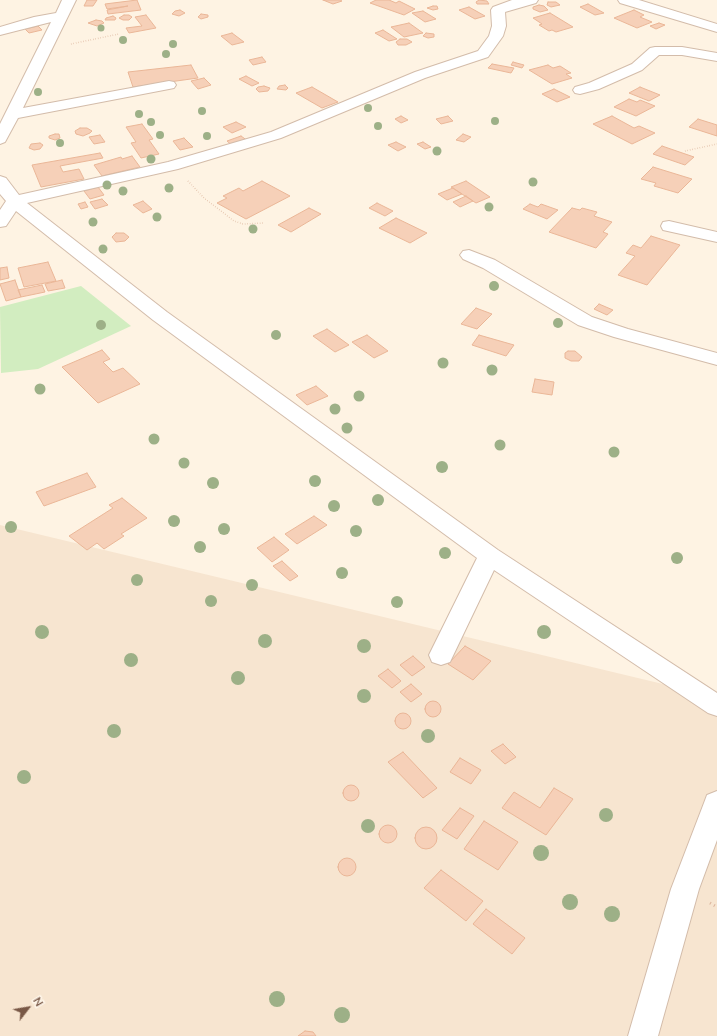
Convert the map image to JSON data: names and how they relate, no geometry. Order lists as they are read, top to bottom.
{
  "north": "top right"
}
